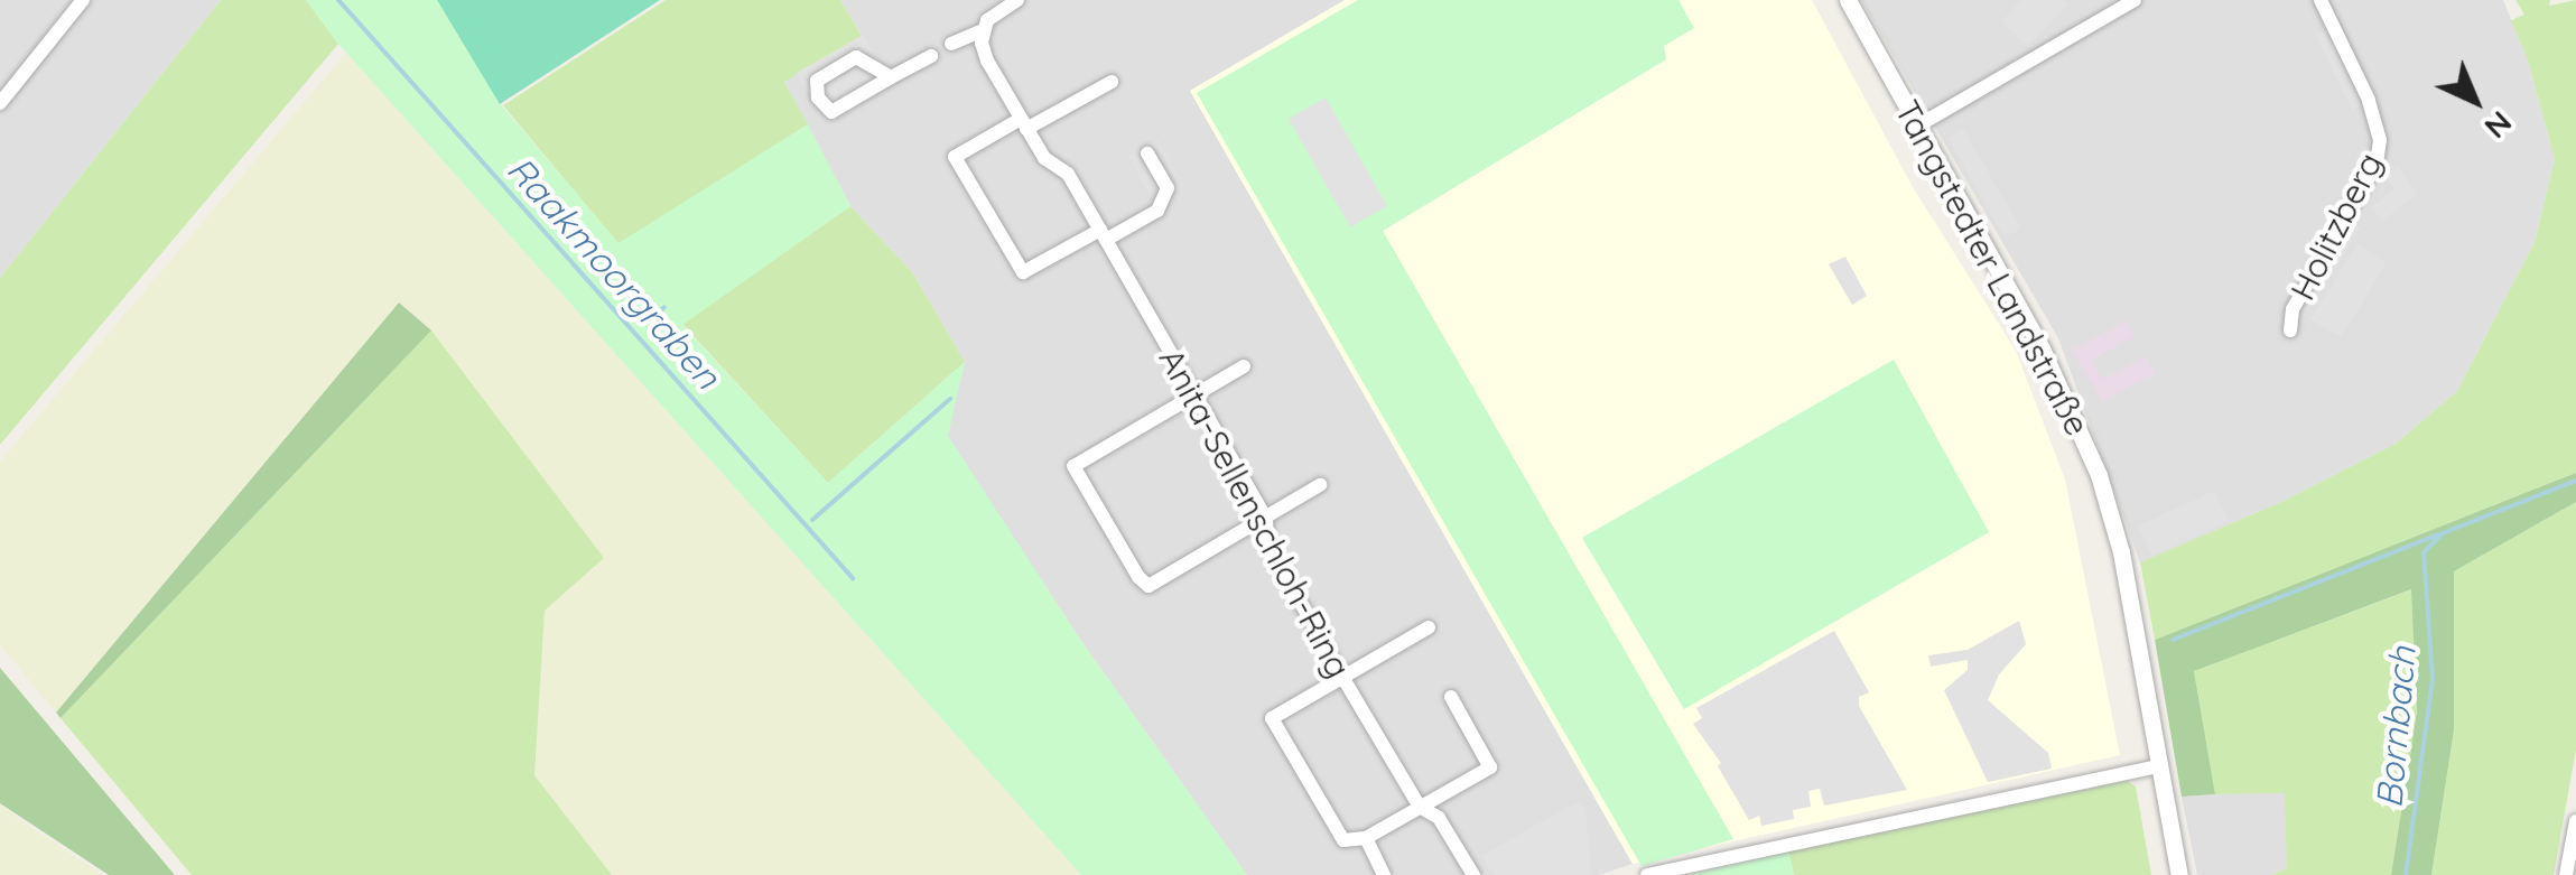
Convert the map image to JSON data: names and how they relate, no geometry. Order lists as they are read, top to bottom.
{
  "streets": {
    "street": ["Holitzberg", "Tangstedter Landstraße", "Anita-Sellenschloh-Ring"]
  },
  "water": ["Raakmoorgraben", "Bornbach"],
  "north": "bottom right"
}
